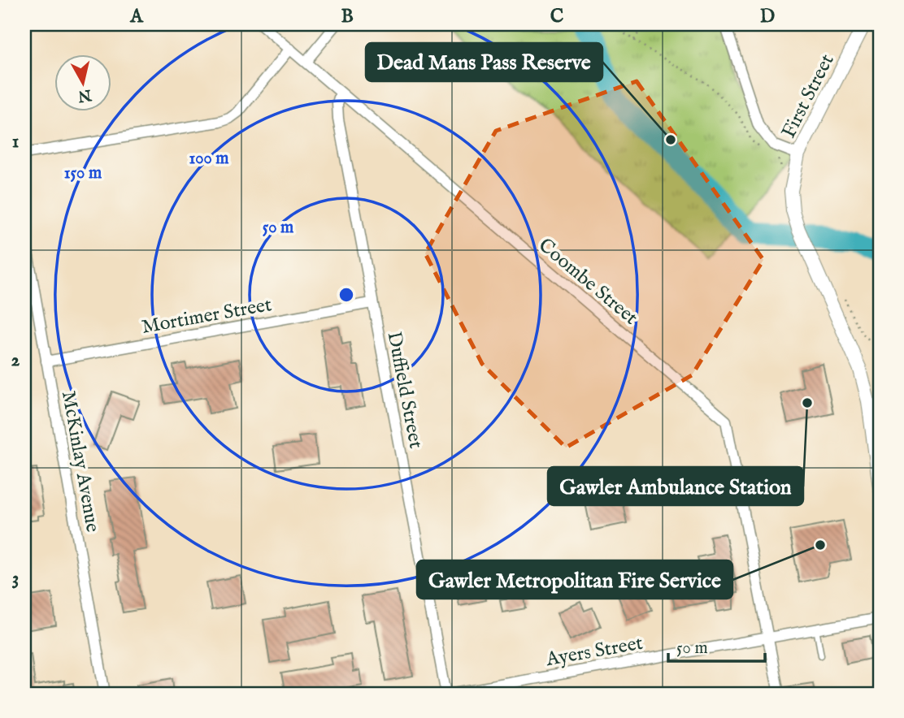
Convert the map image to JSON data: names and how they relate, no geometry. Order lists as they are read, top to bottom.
{
  "streets": {
    "street": [
      "First Street",
      "Coombe Street",
      "Mortimer Street",
      "Duffield Street",
      "McKinlay Avenue",
      "Ayers Street"
    ]
  },
  "crossings": [
    ["Coombe Street", "Duffield Street"],
    ["Coombe Street", "Ayers Street"],
    ["Mortimer Street", "Duffield Street"],
    ["Mortimer Street", "McKinlay Avenue"],
    ["Duffield Street", "Ayers Street"]
  ],
  "places": ["Dead Mans Pass Reserve", "Gawler Ambulance Station", "Gawler Metropolitan Fire Service"],
  "scale_bar": "50 m",
  "north": "bottom",
  "grid": {
    "columns": [
      "A",
      "B",
      "C",
      "D"
    ],
    "rows": ["1", "2", "3"]
  },
  "rings": ["100 m", "150 m", "50 m"]
}
